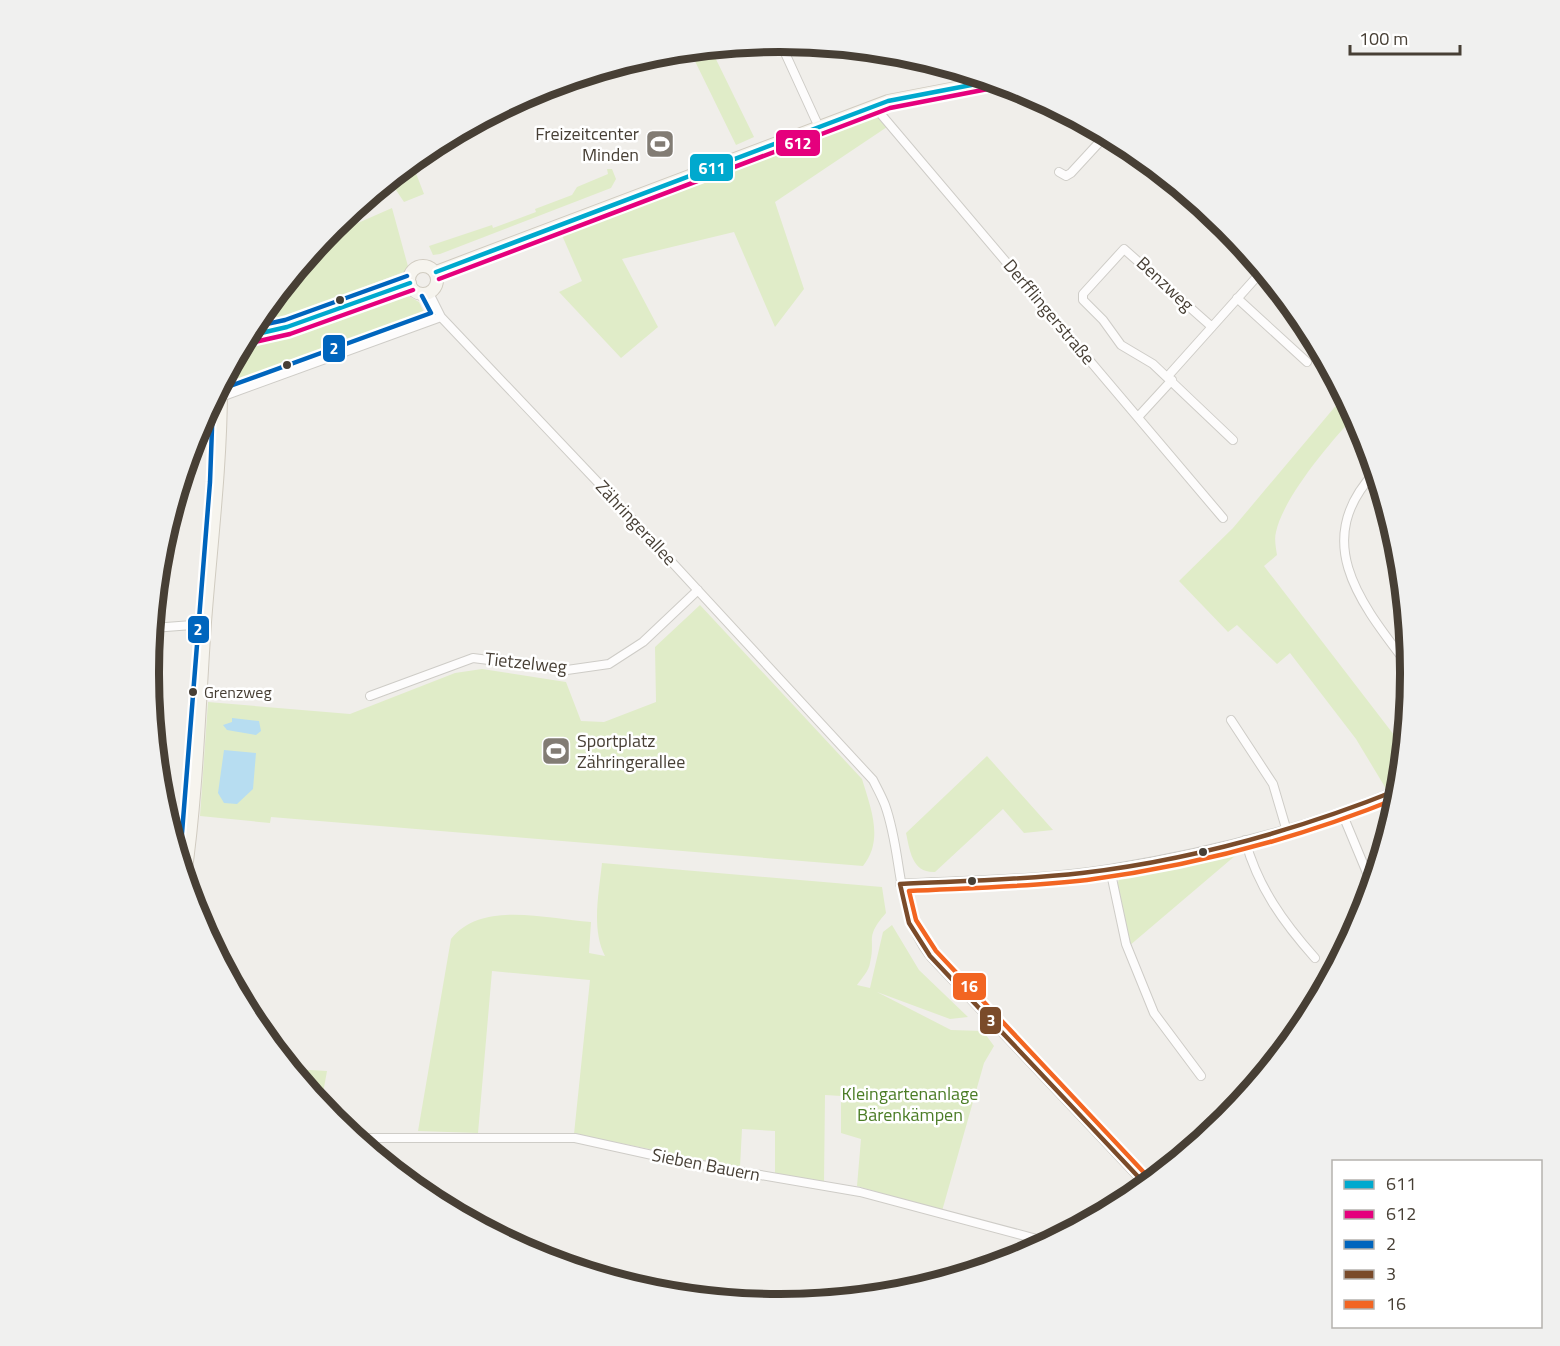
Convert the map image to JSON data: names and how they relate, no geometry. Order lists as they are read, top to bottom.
{
  "streets": {
    "street": [
      "Benzweg",
      "Derfflingerstraße",
      "Zähringerallee",
      "Tietzelweg",
      "Sieben Bauern"
    ]
  },
  "crossings": [
    ["Zähringerallee", "Tietzelweg"]
  ],
  "parks": ["Kleingartenanlage Bärenkämpen"],
  "places": {
    "sports": ["Freizeitcenter Minden", "Sportplatz Zähringerallee"],
    "other": ["Grenzweg"]
  },
  "lines": [
    "transit line 611",
    "transit line 612",
    "transit line 2",
    "transit line 3",
    "transit line 16"
  ],
  "legend": [
    "611",
    "612",
    "2",
    "3",
    "16"
  ],
  "scale_bar": "100 m"
}
